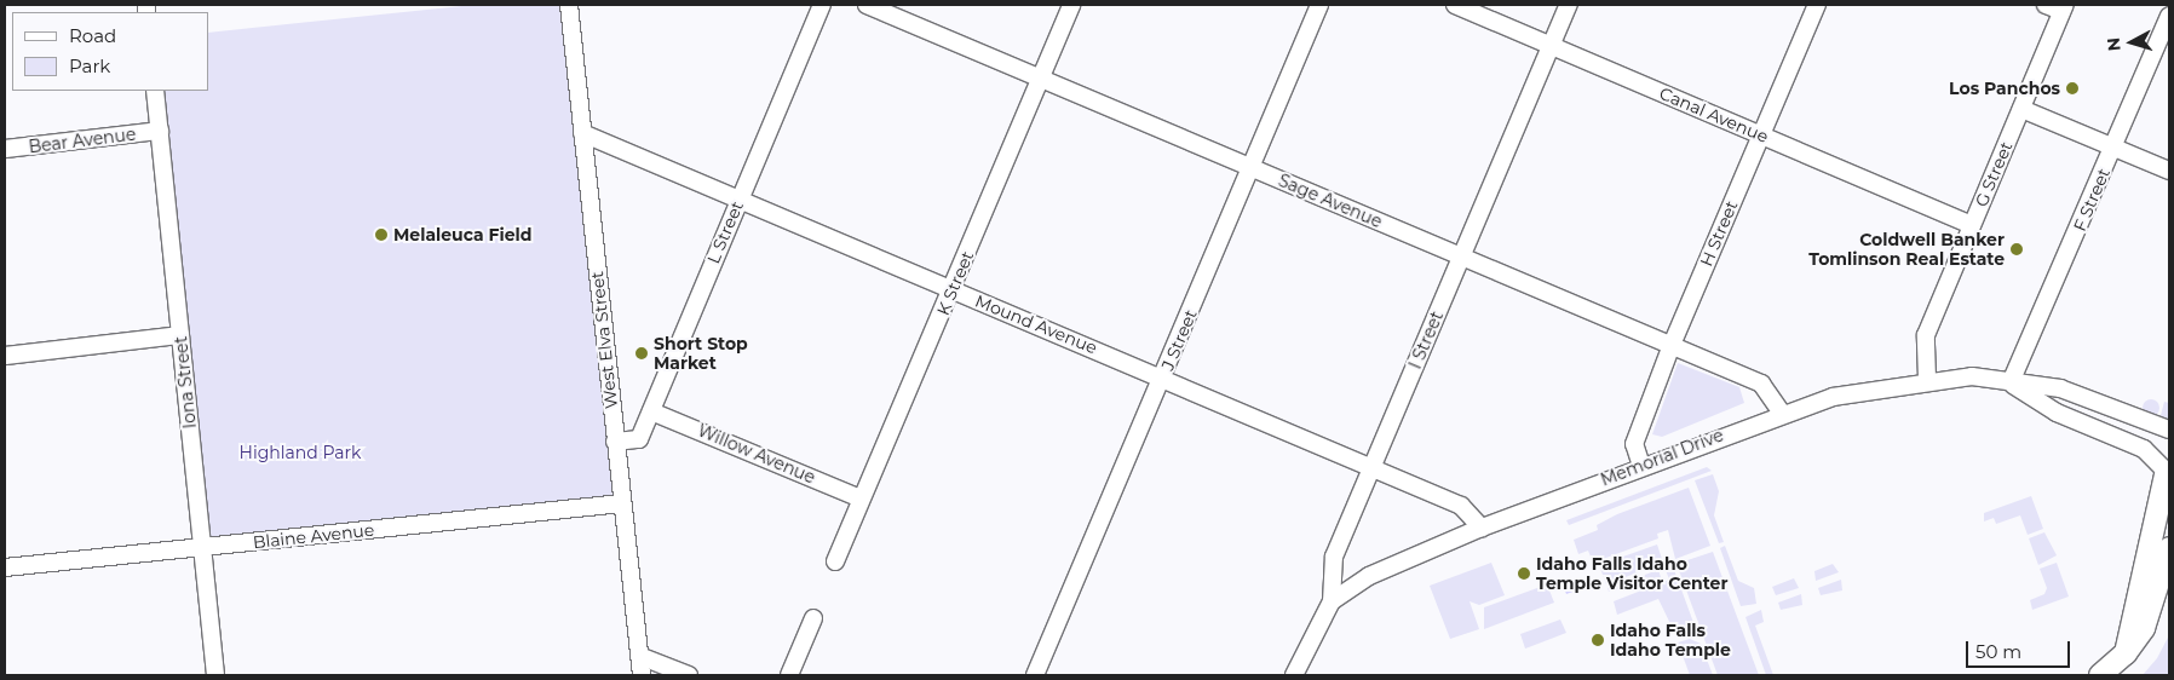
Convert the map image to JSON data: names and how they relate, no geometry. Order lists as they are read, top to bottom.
{
  "streets": {
    "street": [
      "Canal Avenue",
      "Bear Avenue",
      "G Street",
      "F Street",
      "Sage Avenue",
      "L Street",
      "H Street",
      "K Street",
      "Mound Avenue",
      "West Elva Street",
      "J Street",
      "I Street",
      "Iona Street",
      "Willow Avenue",
      "Memorial Drive",
      "Blaine Avenue"
    ]
  },
  "crossings": [
    ["Canal Avenue", "G Street"],
    ["Canal Avenue", "H Street"],
    ["Canal Avenue", "I Street"],
    ["Bear Avenue", "Iona Street"],
    ["G Street", "Memorial Drive"],
    ["F Street", "Memorial Drive"],
    ["Sage Avenue", "H Street"],
    ["Sage Avenue", "K Street"],
    ["Sage Avenue", "J Street"],
    ["Sage Avenue", "I Street"],
    ["Sage Avenue", "Memorial Drive"],
    ["L Street", "Mound Avenue"],
    ["L Street", "West Elva Street"],
    ["L Street", "Willow Avenue"],
    ["H Street", "Memorial Drive"],
    ["K Street", "Mound Avenue"],
    ["K Street", "Willow Avenue"],
    ["Mound Avenue", "West Elva Street"],
    ["Mound Avenue", "J Street"],
    ["Mound Avenue", "I Street"],
    ["Mound Avenue", "Memorial Drive"],
    ["West Elva Street", "Blaine Avenue"],
    ["I Street", "Memorial Drive"],
    ["Iona Street", "Blaine Avenue"]
  ],
  "parks": ["Highland Park"],
  "places": [
    "Los Panchos",
    "Melaleuca Field",
    "Coldwell Banker Tomlinson Real Estate",
    "Short Stop Market",
    "Idaho Falls Idaho Temple Visitor Center",
    "Idaho Falls Idaho Temple"
  ],
  "legend": ["Road", "Park"],
  "scale_bar": "50 m",
  "north": "left"
}
